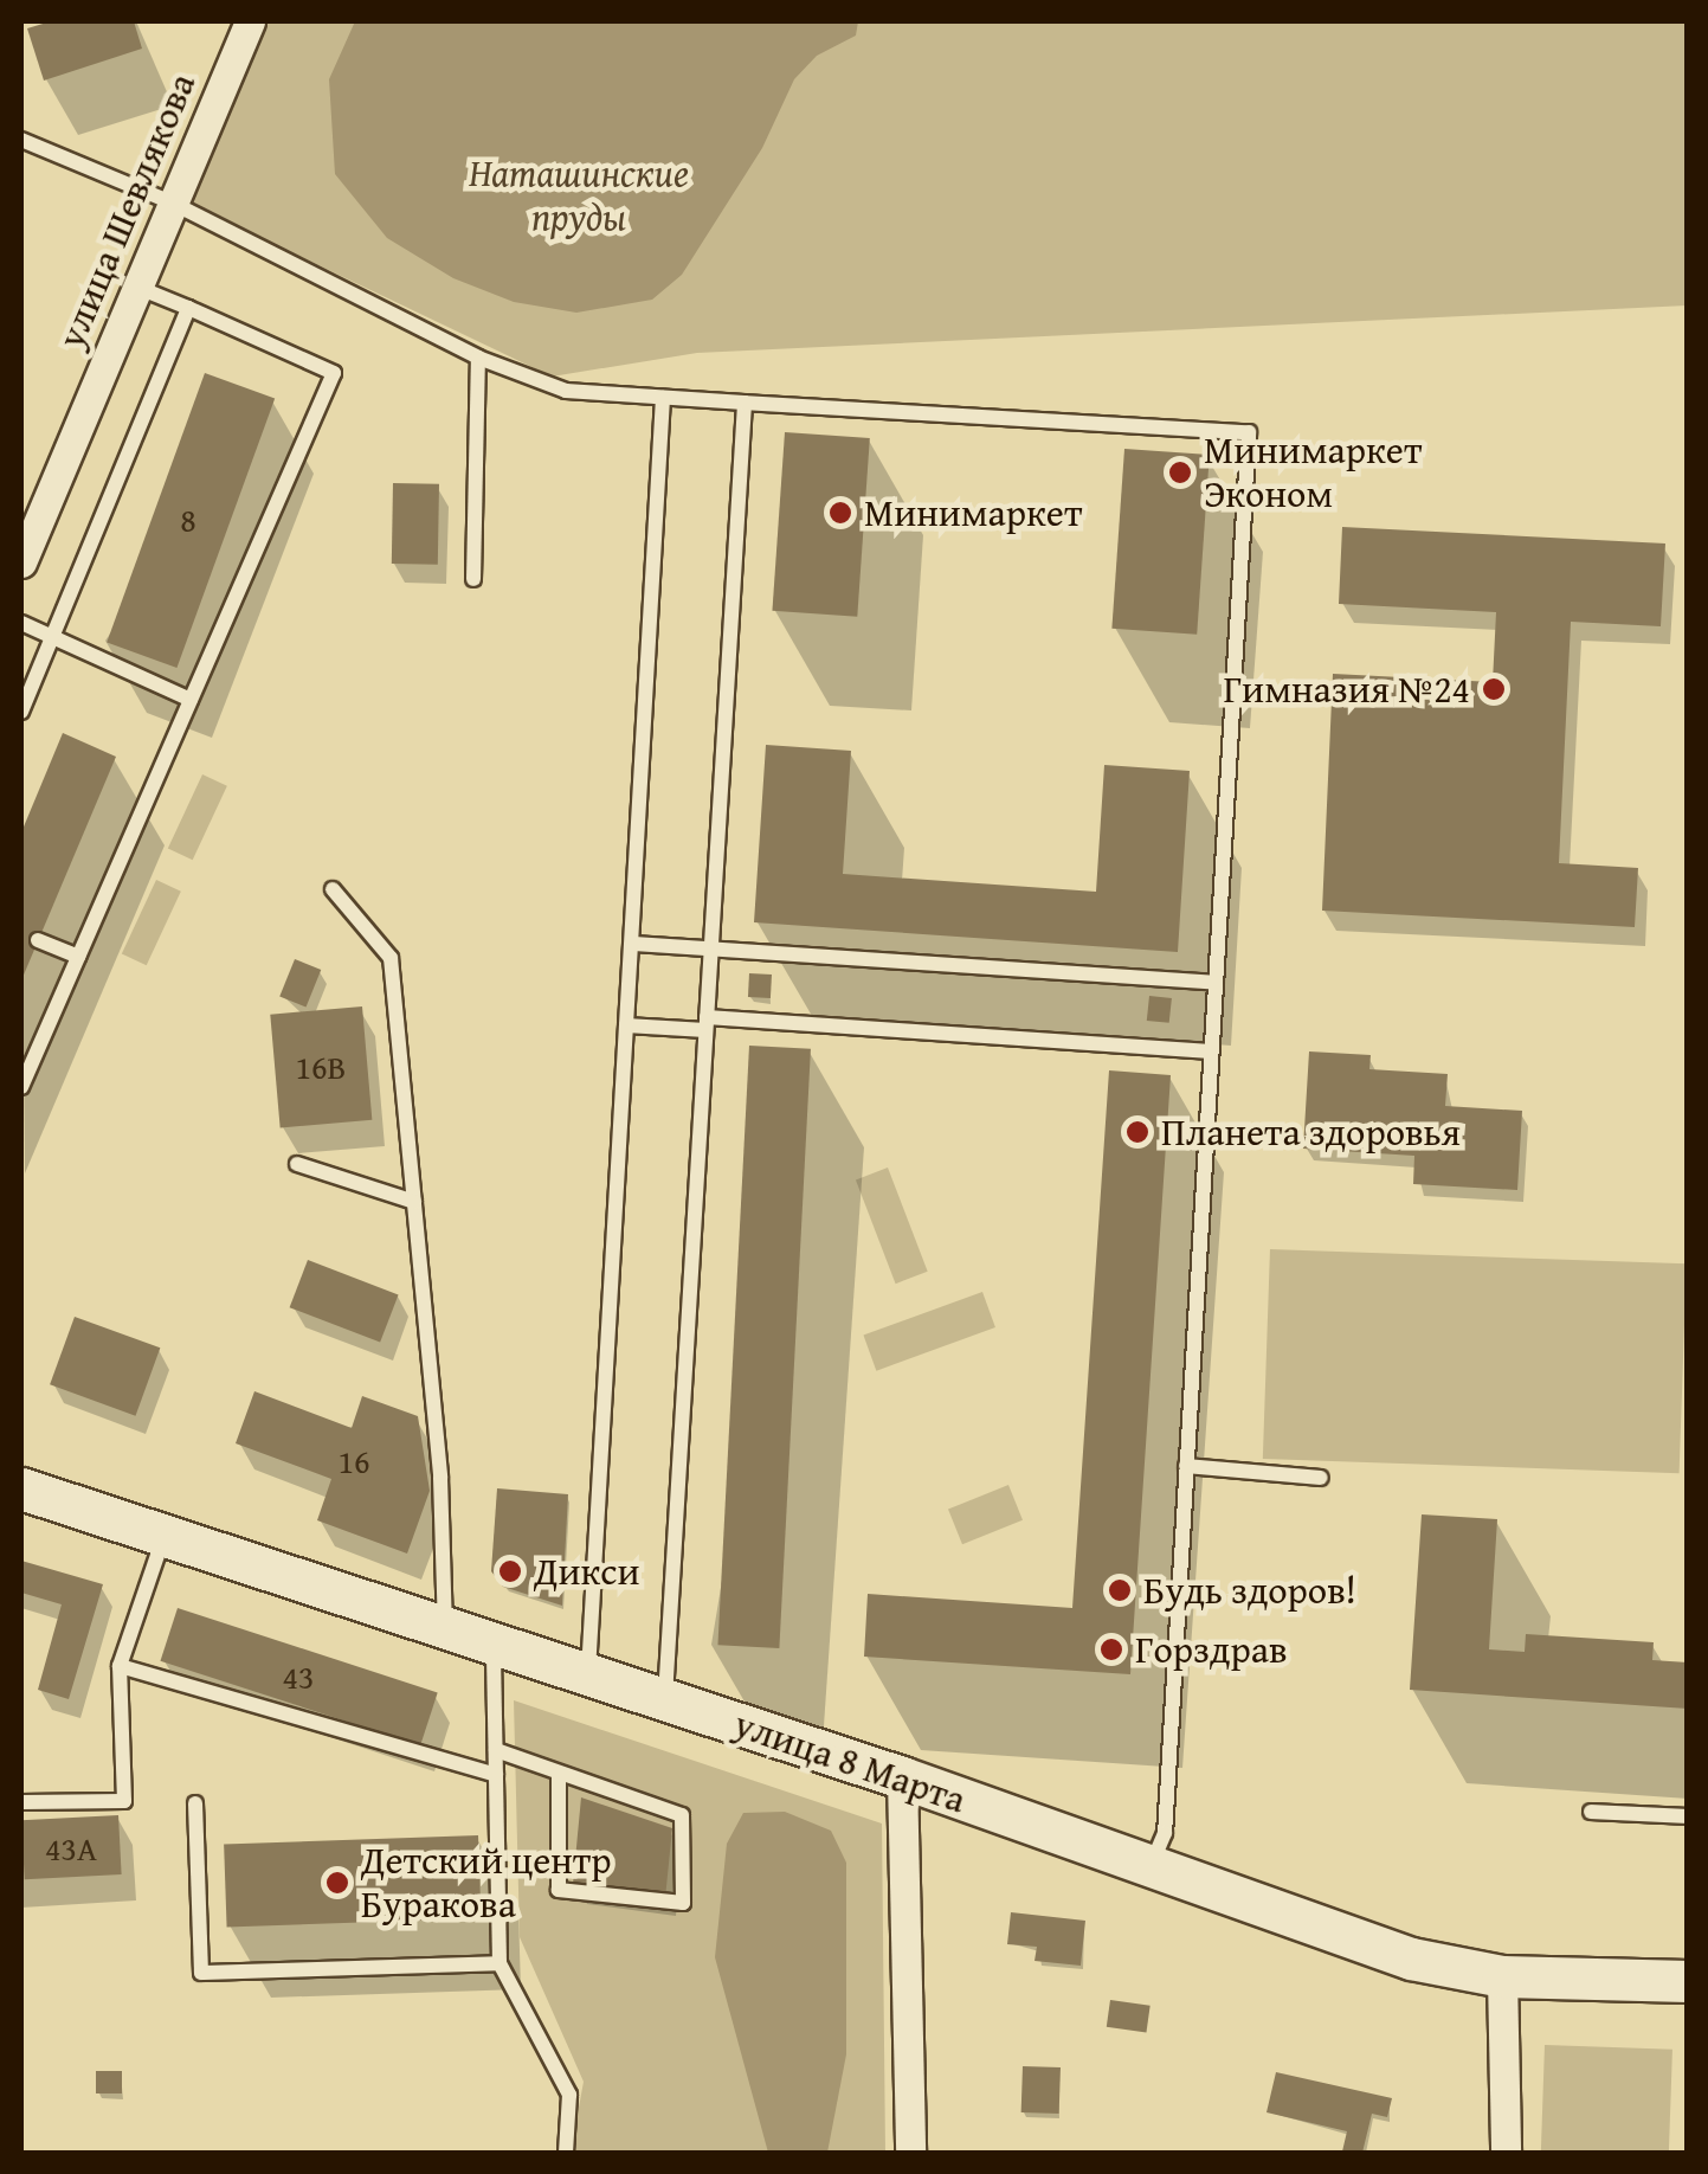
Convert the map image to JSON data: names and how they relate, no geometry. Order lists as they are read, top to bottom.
{
  "streets": {
    "street": ["улица Шевлякова", "улица 8 Марта"]
  },
  "parks": ["Наташинские пруды"],
  "places": [
    "Минимаркет Эконом",
    "Минимаркет",
    "Гимназия №24",
    "Планета здоровья",
    "Дикси",
    "Будь здоров!",
    "Горздрав",
    "Детский центр Буракова"
  ],
  "house_numbers": [
    "8",
    "16В",
    "16",
    "43",
    "43А"
  ]
}
